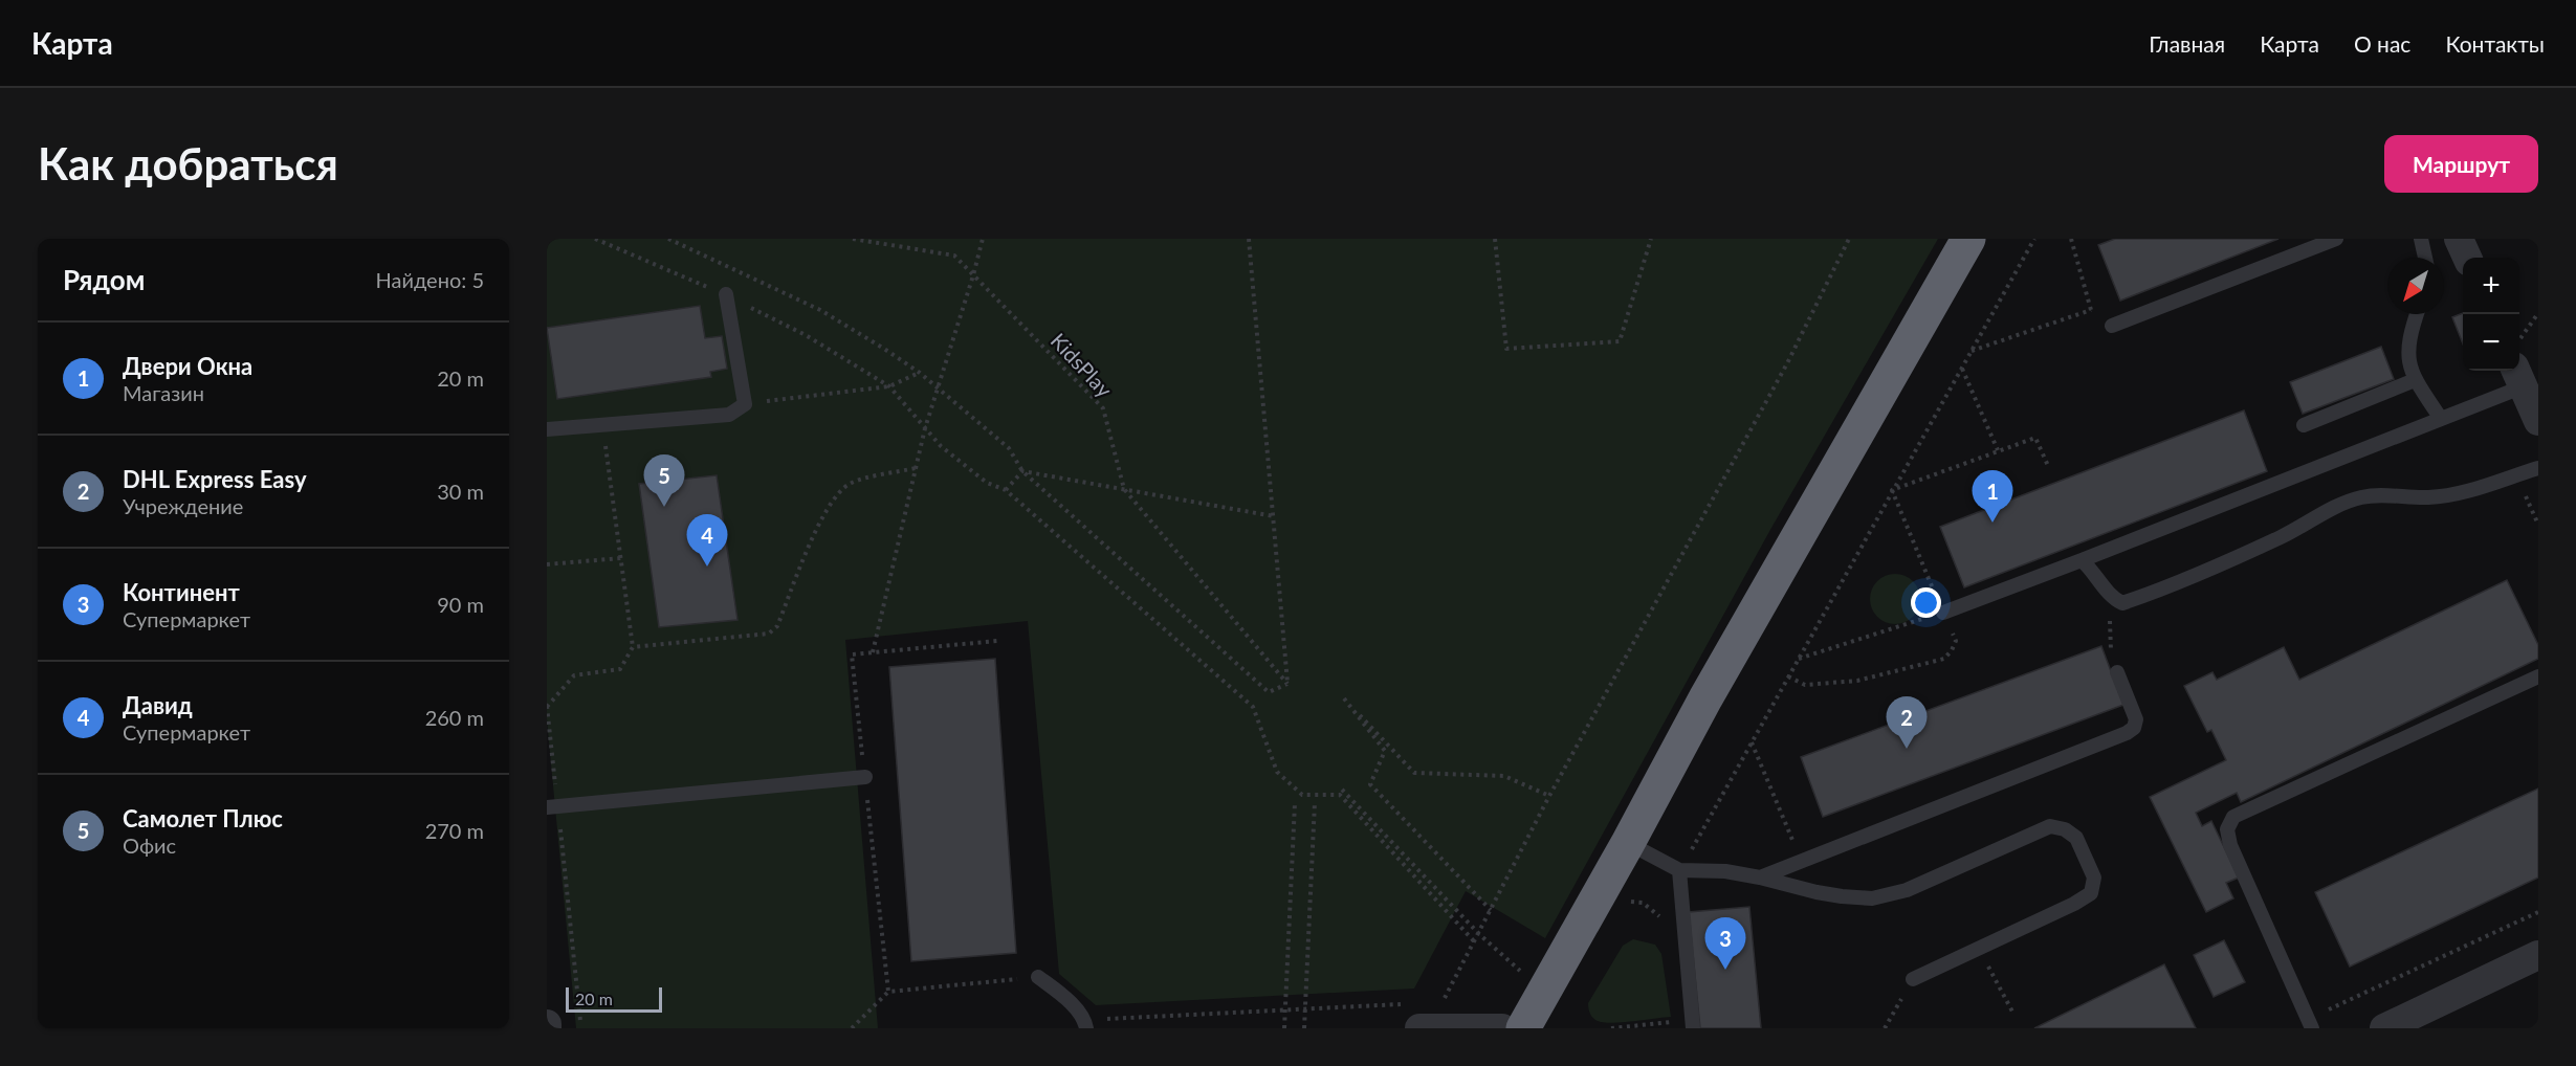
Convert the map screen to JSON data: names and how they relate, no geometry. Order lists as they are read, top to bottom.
{
  "streets": {
    "path": ["KidsPlay"]
  },
  "scale_bar": "20 m",
  "north": "bottom left",
  "page": {
    "header": "Карта",
    "nav": [
      "Главная",
      "Карта",
      "О нас",
      "Контакты"
    ],
    "buttons": "Маршрут",
    "title": "Как добраться",
    "heading": ["Рядом", "Найдено: 5"],
    "map_buttons": ["+", "−"],
    "list": [
      {
        "mark": "1",
        "name": "Двери Окна",
        "note": "Магазин",
        "value": "20 m"
      },
      {
        "mark": "2",
        "name": "DHL Express Easy",
        "note": "Учреждение",
        "value": "30 m"
      },
      {
        "mark": "3",
        "name": "Континент",
        "note": "Супермаркет",
        "value": "90 m"
      },
      {
        "mark": "4",
        "name": "Давид",
        "note": "Супермаркет",
        "value": "260 m"
      },
      {
        "mark": "5",
        "name": "Самолет Плюс",
        "note": "Офис",
        "value": "270 m"
      }
    ],
    "pins": [
      "5",
      "1",
      "4",
      "2",
      "3"
    ],
    "scale": "20 m"
  }
}
